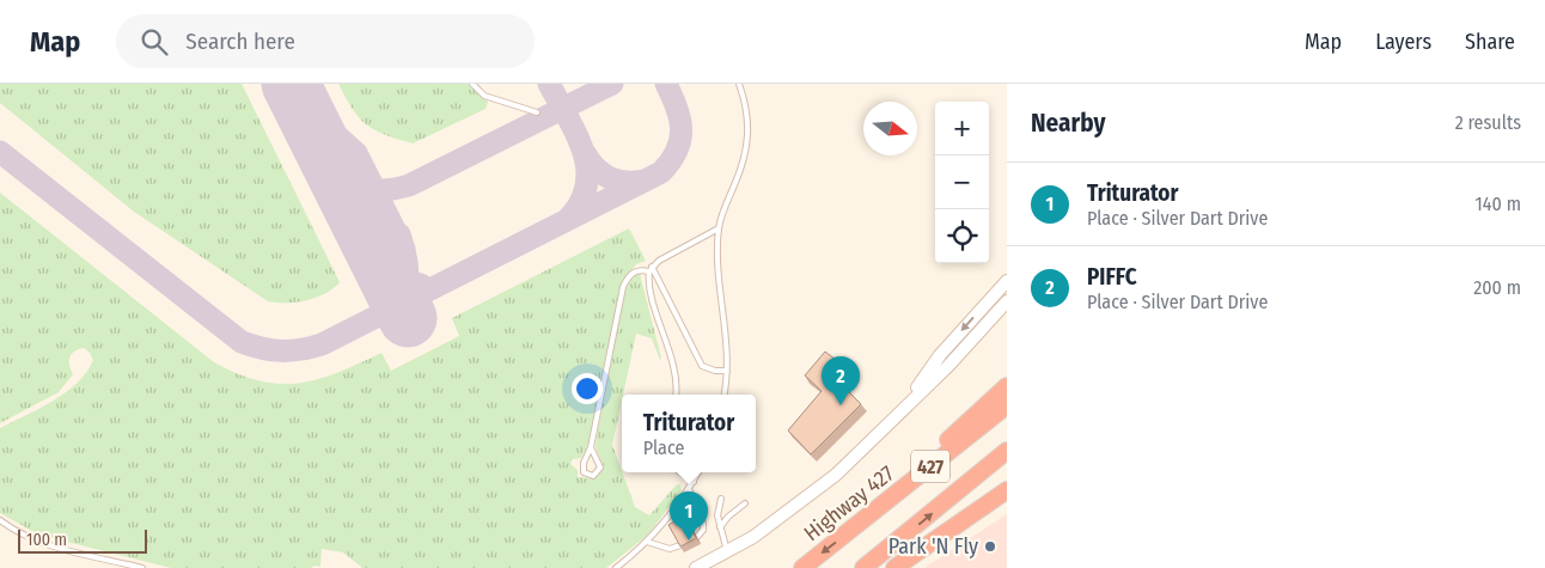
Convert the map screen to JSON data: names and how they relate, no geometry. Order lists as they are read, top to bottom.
{
  "streets": {
    "highway": ["427", "Highway 427"]
  },
  "places": ["Park 'N Fly"],
  "scale_bar": "100 m",
  "north": "right",
  "page": {
    "header": "Map",
    "search": "Search here",
    "nav": ["Map", "Layers", "Share"],
    "heading": ["Nearby", "2 results"],
    "map_buttons": ["+", "−"],
    "list": [
      {
        "mark": "1",
        "name": "Triturator",
        "note": "Place · Silver Dart Drive",
        "value": "140 m"
      },
      {
        "mark": "2",
        "name": "PIFFC",
        "note": "Place · Silver Dart Drive",
        "value": "200 m"
      }
    ],
    "pins": ["2", "1"],
    "popup": ["Triturator", "Place"],
    "scale": "100 m"
  }
}
